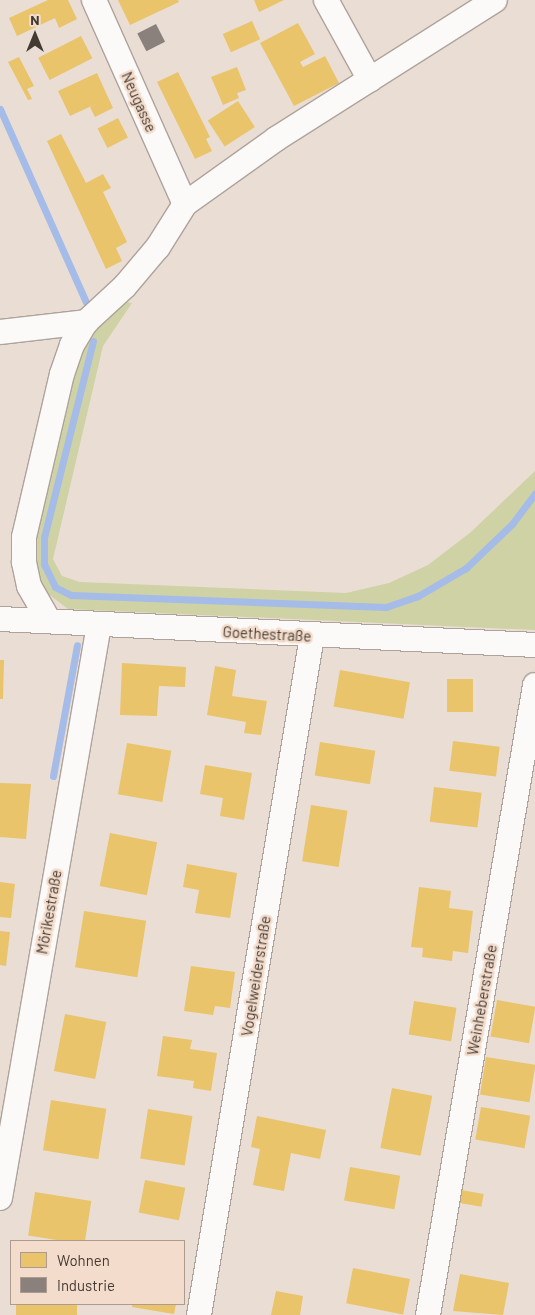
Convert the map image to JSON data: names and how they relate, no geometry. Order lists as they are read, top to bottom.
{
  "streets": {
    "street": [
      "Neugasse",
      "Goethestraße",
      "Mörikestraße",
      "Vogelweiderstraße",
      "Weinheberstraße"
    ]
  },
  "crossings": [
    ["Goethestraße", "Mörikestraße"],
    ["Goethestraße", "Vogelweiderstraße"]
  ],
  "legend": ["Wohnen", "Industrie"],
  "north": "top"
}
